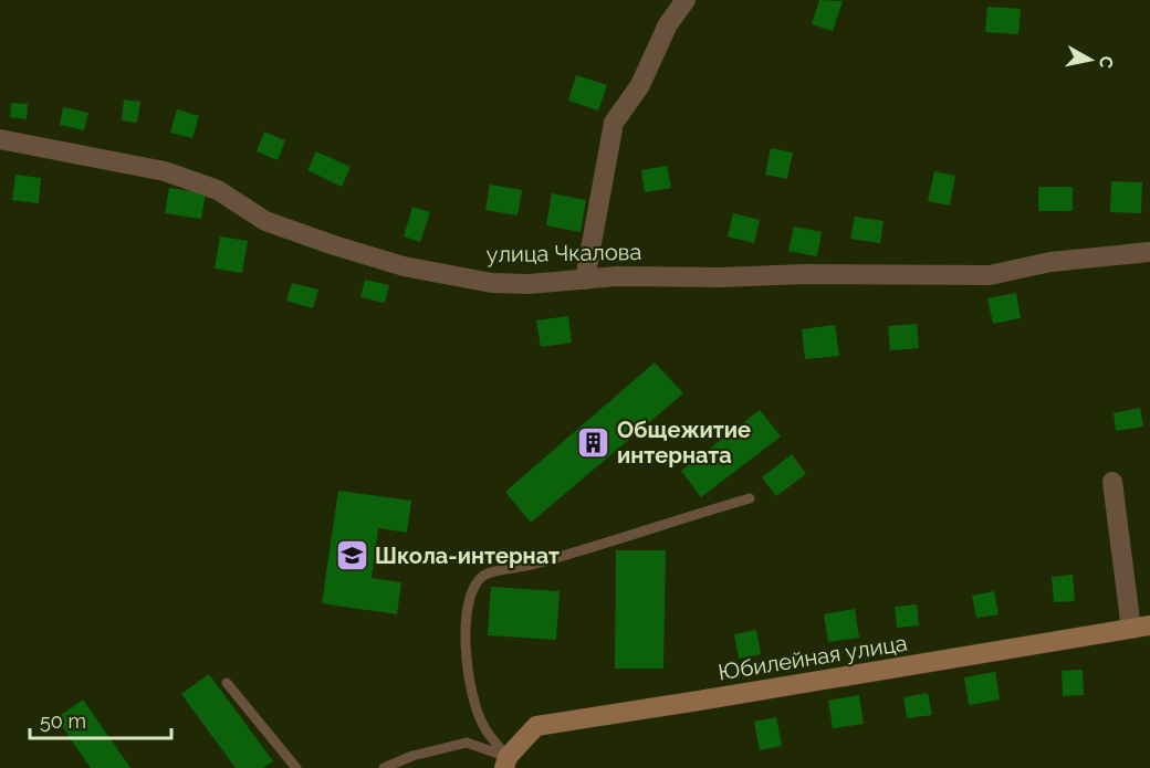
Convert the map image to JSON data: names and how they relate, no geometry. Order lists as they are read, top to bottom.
{
  "streets": {
    "street": ["улица Чкалова", "Юбилейная улица"]
  },
  "places": {
    "building": ["Общежитие интерната"],
    "school or university": ["Школа-интернат"]
  },
  "scale_bar": "50 m",
  "north": "right"
}
